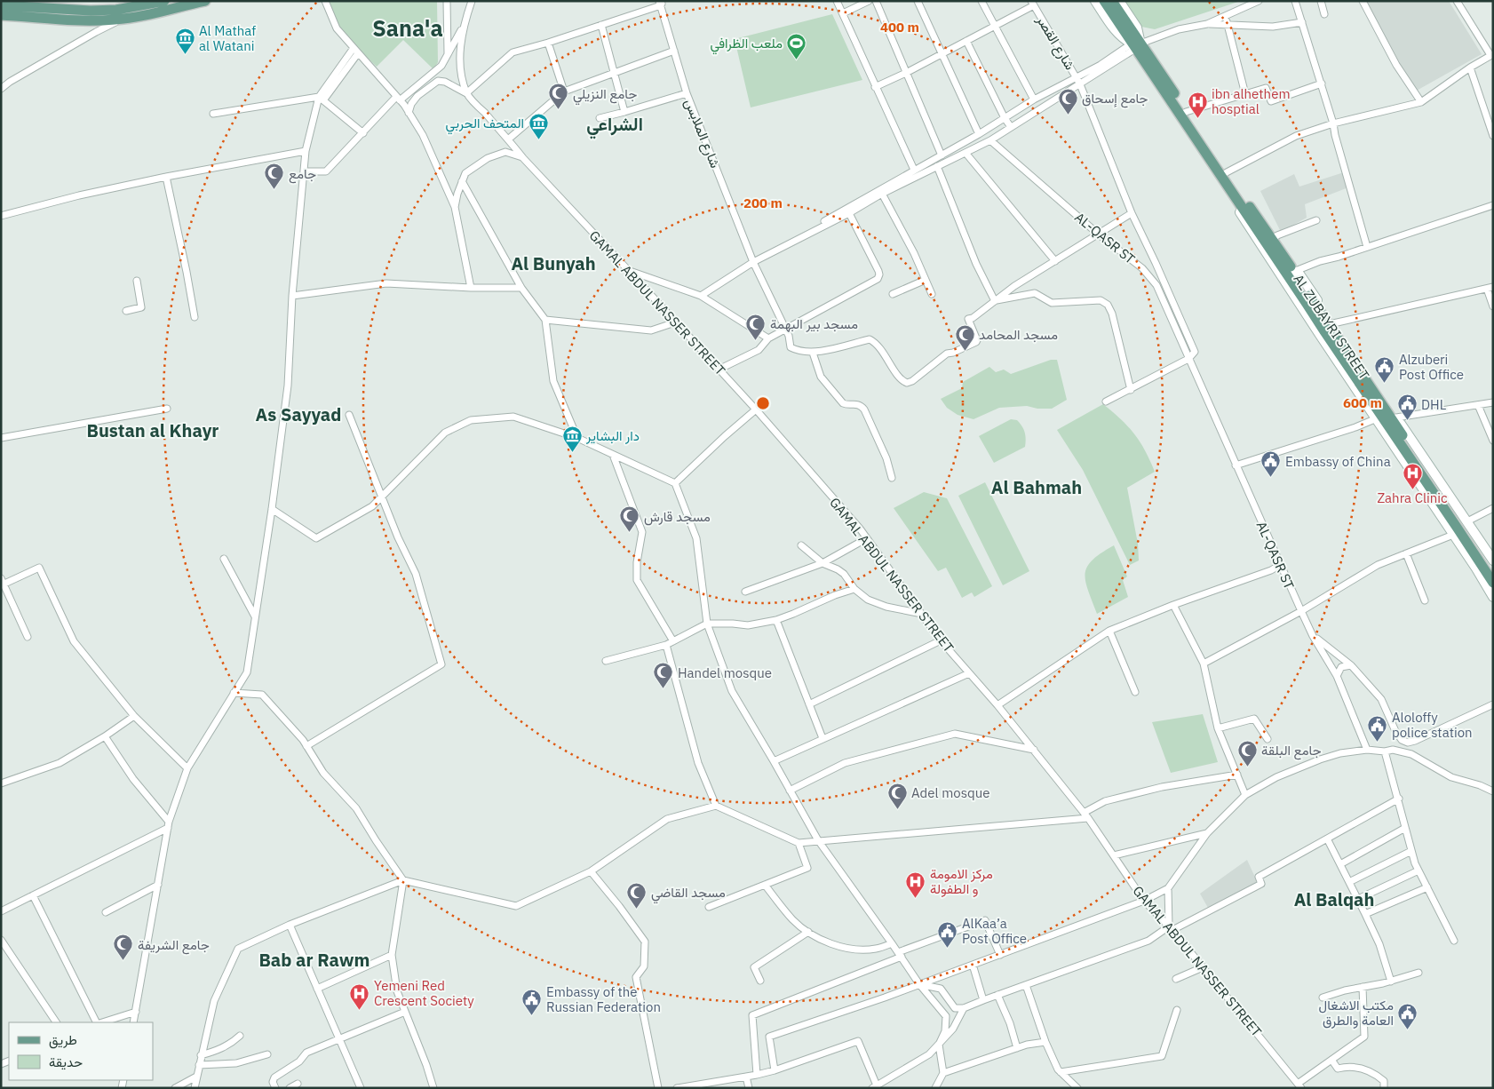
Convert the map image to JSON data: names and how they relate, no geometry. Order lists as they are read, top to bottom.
{
  "streets": {
    "main road": ["AL ZUBAYRI STREET"],
    "street": [
      "شارع القصر",
      "شارع الملابس",
      "AL-QASR ST",
      "GAMAL ABDUL NASSER STREET"
    ]
  },
  "crossings": [
    ["شارع القصر", "AL-QASR ST"]
  ],
  "districts": [
    "Sana'a",
    "الشراعي",
    "Al Bunyah",
    "As Sayyad",
    "Bustan al Khayr",
    "Al Bahmah",
    "Al Balqah",
    "Bab ar Rawm"
  ],
  "places": {
    "museum": ["Al Mathaf al Watani", "المتحف الحربي", "دار البشاير"],
    "sports": ["ملعب الظرافي"],
    "mosque": [
      "جامع النزيلي",
      "جامع إسحاق",
      "جامع",
      "مسجد بير البهمة",
      "مسجد المحامد",
      "مسجد قارش",
      "Handel mosque",
      "جامع البلقة",
      "Adel mosque",
      "مسجد القاضي",
      "جامع الشريفة"
    ],
    "hospital": [
      "ibn alhethem hosptial",
      "Zahra Clinic",
      "مركز الامومة و الطفولة",
      "Yemeni Red Crescent Society"
    ],
    "public building": [
      "Alzuberi Post Office",
      "DHL",
      "Embassy of China",
      "Aloloffy police station",
      "AlKaa’a Post Office",
      "Embassy of the Russian Federation",
      "مكتب الاشغال العامة والطرق"
    ]
  },
  "legend": ["طريق", "حديقة"],
  "rings": ["400 m", "200 m", "600 m"]
}
